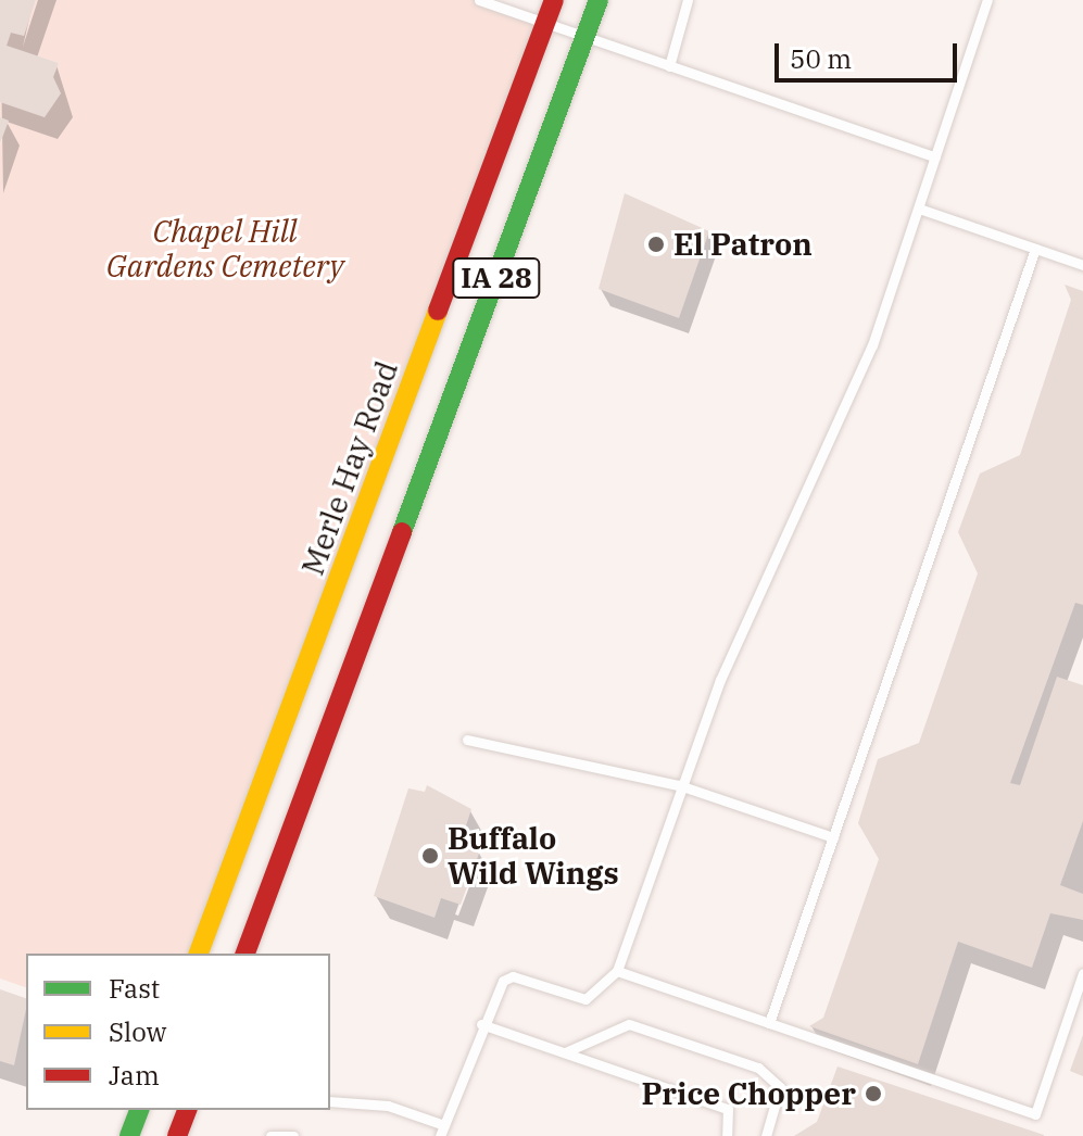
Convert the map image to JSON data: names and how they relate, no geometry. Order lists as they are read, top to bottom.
{
  "streets": {
    "main road": ["IA 28", "Merle Hay Road"]
  },
  "parks": ["Chapel Hill Gardens Cemetery"],
  "places": ["El Patron", "Buffalo Wild Wings", "Price Chopper"],
  "legend": ["Fast", "Slow", "Jam"],
  "scale_bar": "50 m"
}
